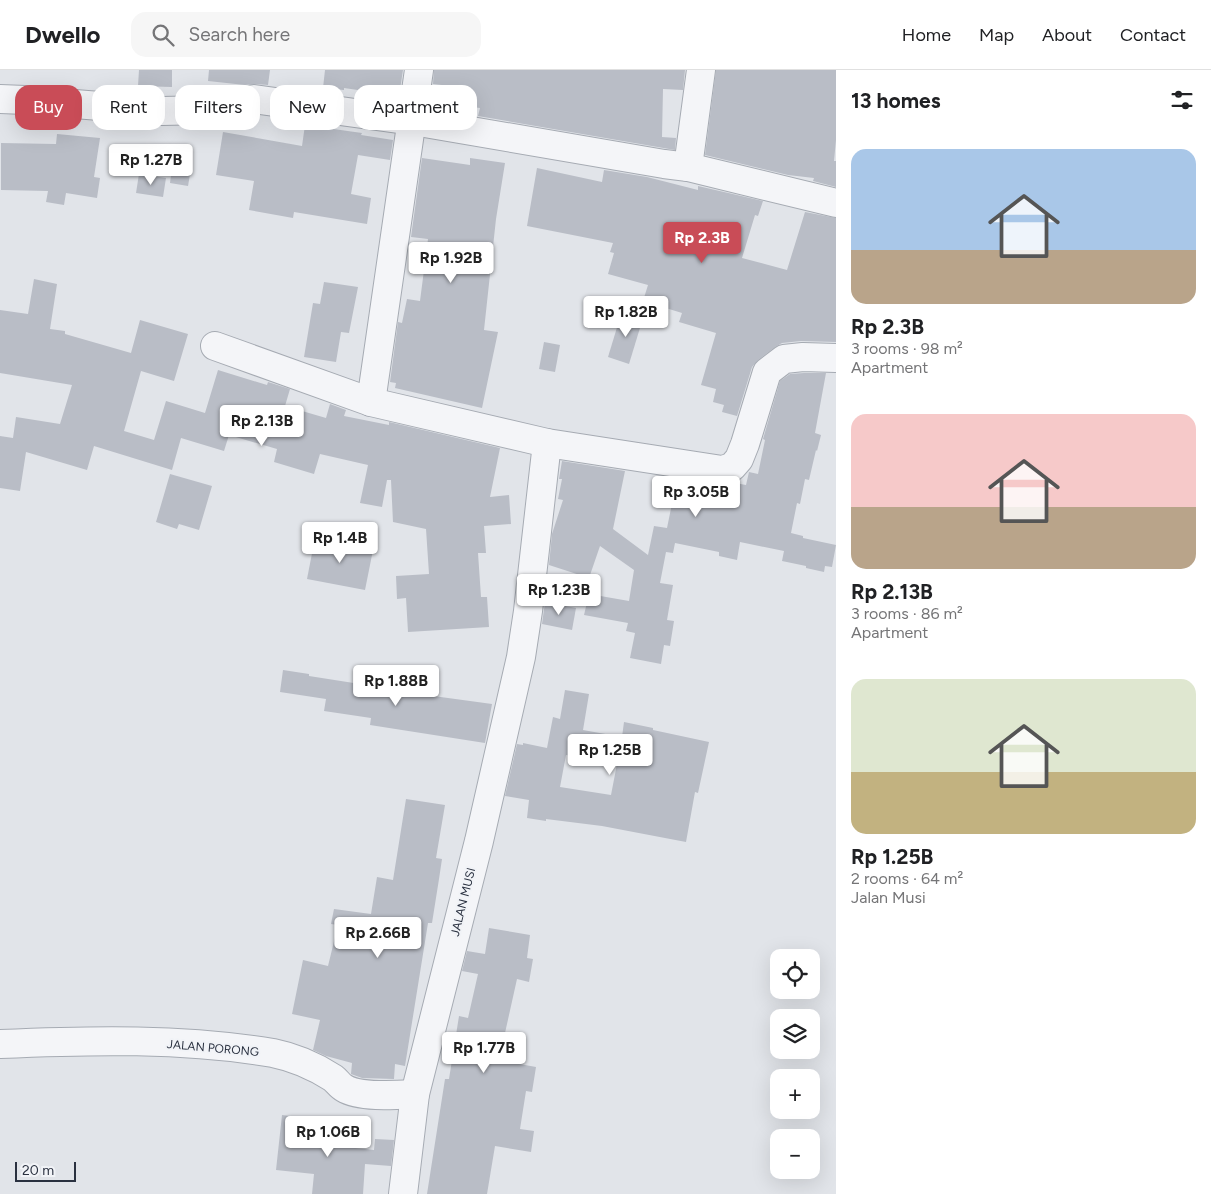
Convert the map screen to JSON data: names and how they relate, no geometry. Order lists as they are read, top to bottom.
{
  "streets": {
    "street": ["JALAN MUSI", "JALAN PORONG"]
  },
  "crossings": [
    ["JALAN MUSI", "JALAN PORONG"]
  ],
  "scale_bar": "20 m",
  "page": {
    "header": "Dwello",
    "search": "Search here",
    "nav": [
      "Home",
      "Map",
      "About",
      "Contact"
    ],
    "heading": "13 homes",
    "chip": [
      "Buy",
      "Rent",
      "Filters",
      "New",
      "Apartment"
    ],
    "list": [
      {
        "name": "Rp 2.3B",
        "note": "3 rooms · 98 m² · Apartment"
      },
      {
        "name": "Rp 2.13B",
        "note": "3 rooms · 86 m² · Apartment"
      },
      {
        "name": "Rp 1.25B",
        "note": "2 rooms · 64 m² · Jalan Musi"
      }
    ],
    "price": [
      "Rp 1.27B",
      "Rp 2.3B",
      "Rp 1.92B",
      "Rp 1.82B",
      "Rp 2.13B",
      "Rp 3.05B",
      "Rp 1.4B",
      "Rp 1.23B",
      "Rp 1.88B",
      "Rp 1.25B",
      "Rp 2.66B",
      "Rp 1.77B",
      "Rp 1.06B"
    ],
    "map_buttons": ["+", "−"],
    "scale": "20 m"
  }
}
